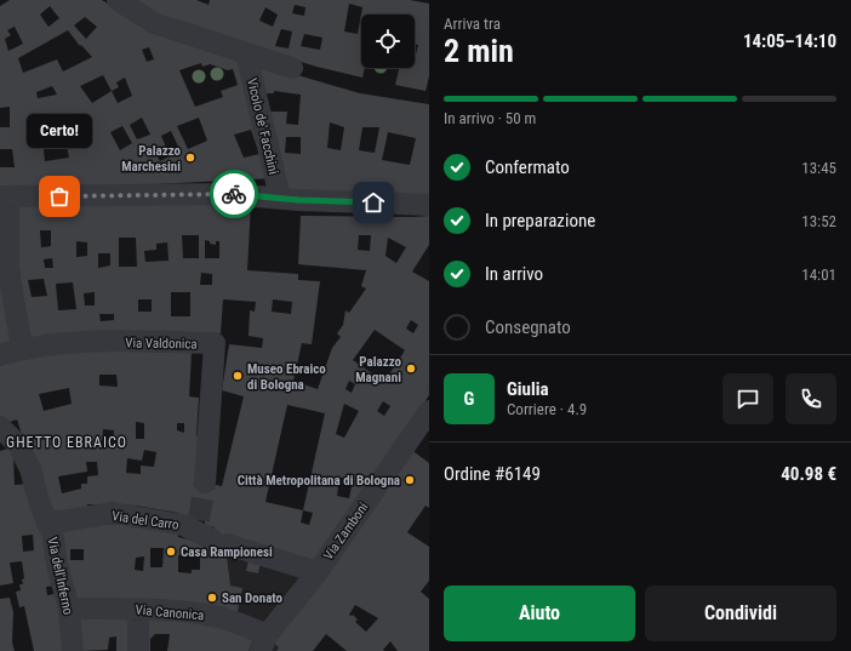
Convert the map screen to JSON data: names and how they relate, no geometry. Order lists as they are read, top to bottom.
{
  "streets": {
    "street": [
      "Vicolo de' Facchini",
      "Via Valdonica",
      "Via del Carro",
      "Via Zamboni",
      "Via dell'Inferno",
      "Via Canonica"
    ]
  },
  "crossings": [
    ["Via del Carro", "Via Zamboni"],
    ["Via del Carro", "Via dell'Inferno"],
    ["Via Zamboni", "Via Canonica"],
    ["Via dell'Inferno", "Via Canonica"]
  ],
  "districts": ["GHETTO EBRAICO"],
  "places": [
    "Palazzo Marchesini",
    "Certo!",
    "Palazzo Magnani",
    "Museo Ebraico di Bologna",
    "Città Metropolitana di Bologna",
    "Casa Rampionesi",
    "San Donato"
  ],
  "page": {
    "heading": ["2 min", "Arriva tra", "14:05–14:10"],
    "panel": [
      "Giulia",
      "Corriere · 4.9",
      "Ordine #6149",
      "40.98 €"
    ],
    "bar": "In arrivo · 50 m",
    "bubble": "Certo!",
    "list": [
      ["Confermato", "13:45"],
      ["In preparazione", "13:52"],
      ["In arrivo", "14:01"],
      "Consegnato"
    ],
    "round": "G",
    "buttons": ["Aiuto", "Condividi"]
  }
}
